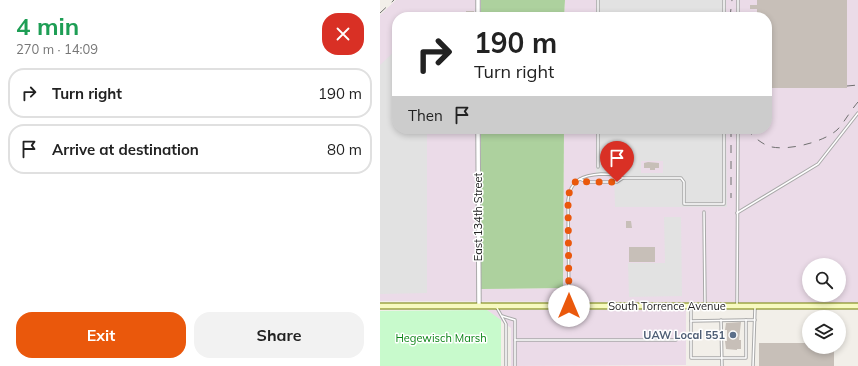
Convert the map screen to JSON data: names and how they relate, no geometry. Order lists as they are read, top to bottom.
{
  "streets": {
    "main road": ["South Torrence Avenue"],
    "street": ["East 134th Street"]
  },
  "crossings": [
    ["East 134th Street", "South Torrence Avenue"]
  ],
  "parks": ["Hegewisch Marsh"],
  "places": ["UAW Local 551"],
  "page": {
    "heading": ["4 min", "270 m · 14:09"],
    "turn": ["190 m", "Turn right"],
    "list": [
      {
        "name": "Turn right",
        "value": "190 m"
      },
      {
        "name": "Arrive at destination",
        "value": "80 m"
      }
    ],
    "then": "Then",
    "buttons": ["Exit", "Share"]
  }
}
